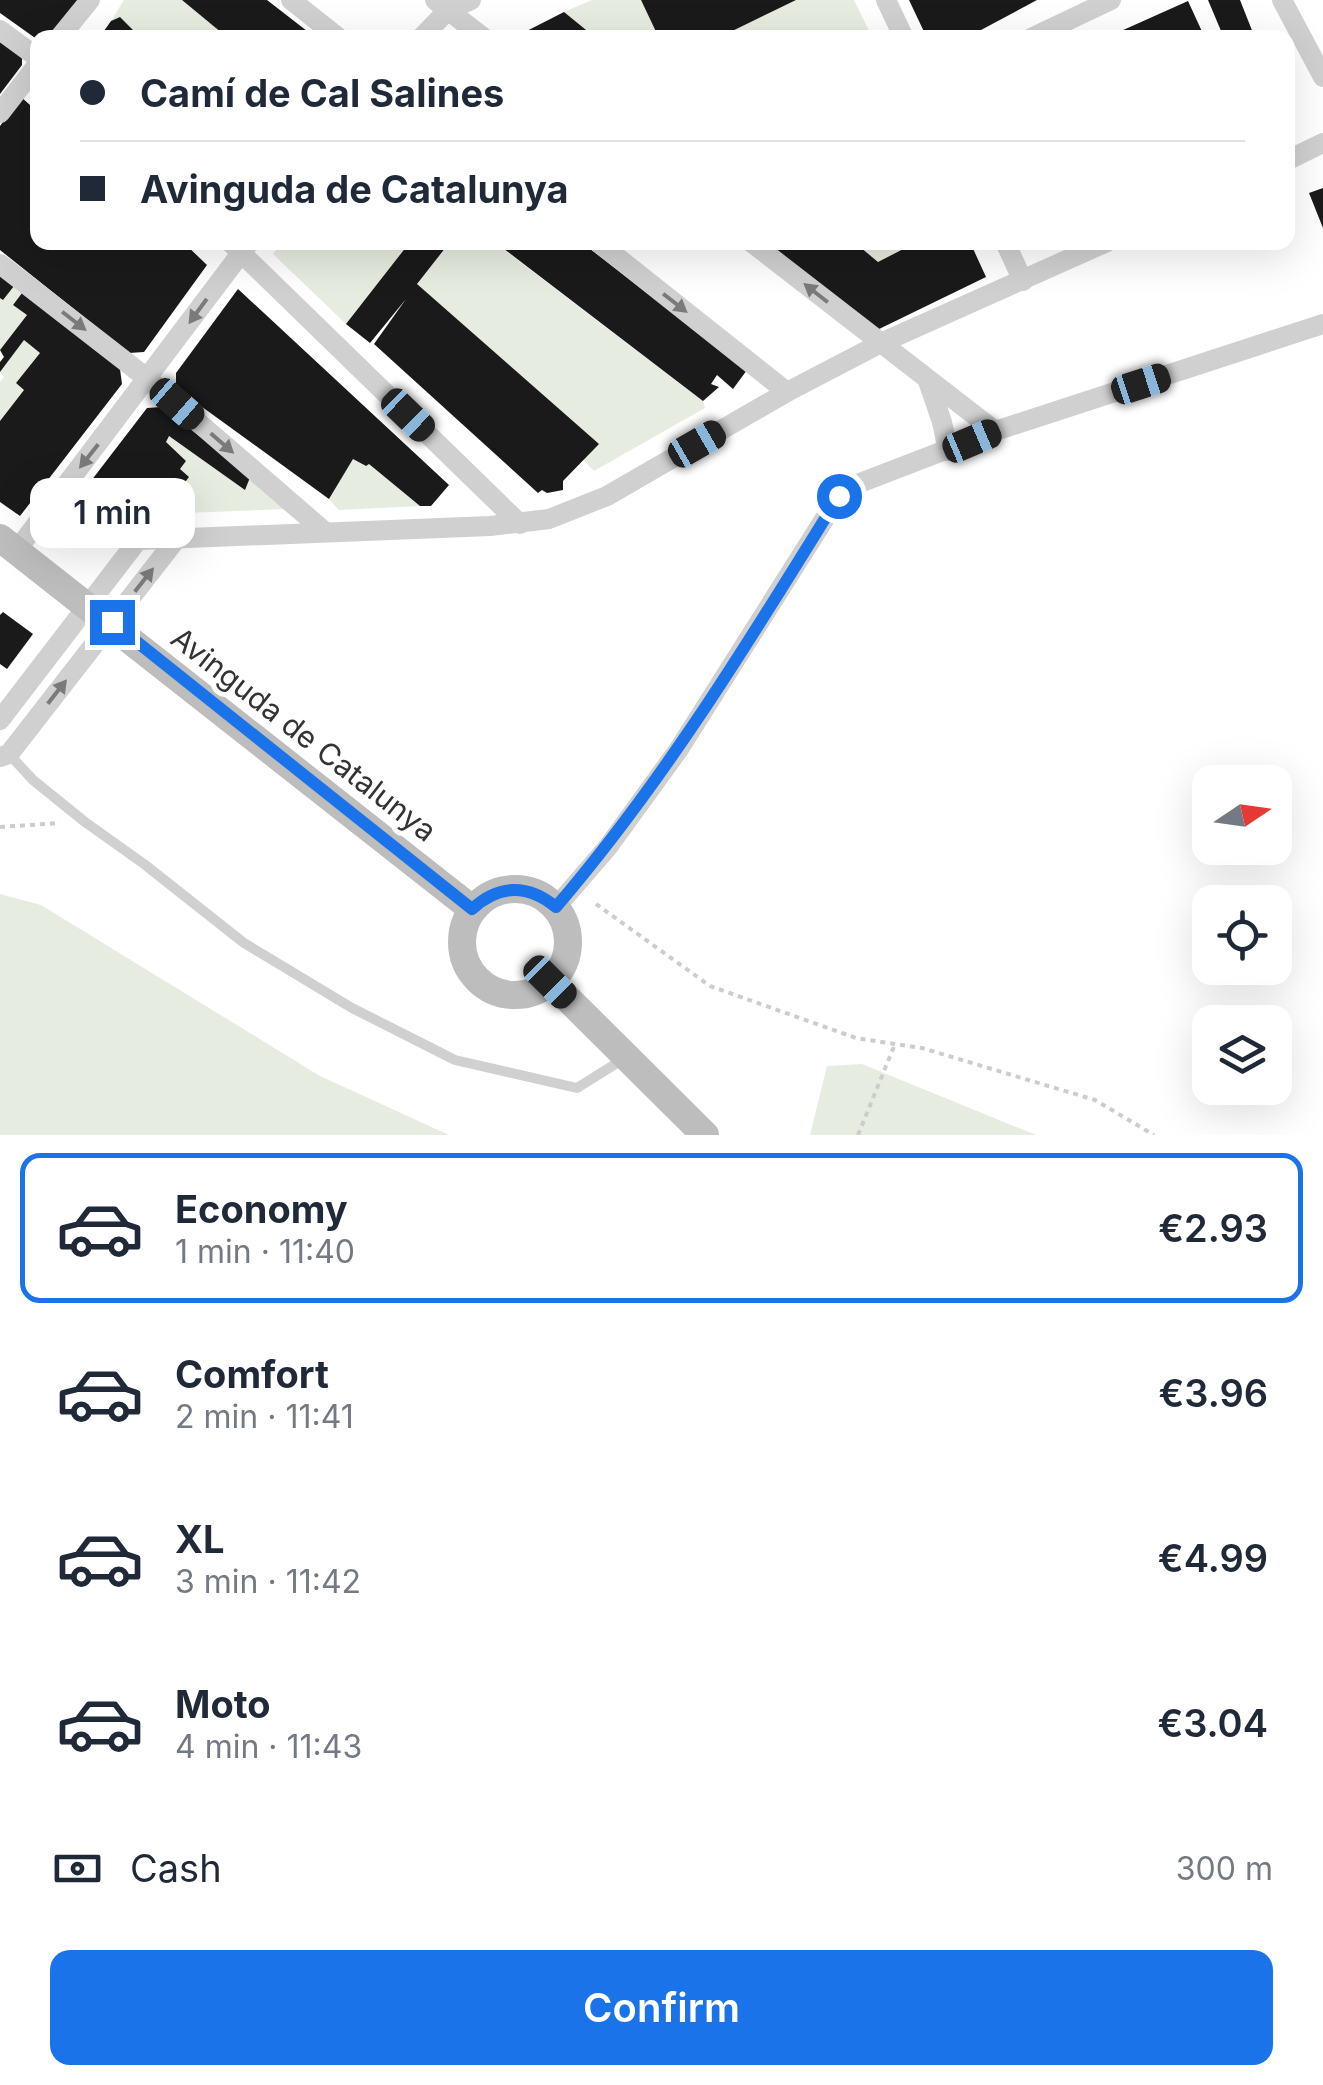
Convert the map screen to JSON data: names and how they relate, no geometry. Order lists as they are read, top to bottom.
{
  "streets": {
    "street": ["Avinguda de Catalunya"]
  },
  "north": "right",
  "page": {
    "banner": ["Camí de Cal Salines", "Avinguda de Catalunya"],
    "bubble": "1 min",
    "list": [
      {
        "name": "Economy",
        "note": "1 min · 11:40",
        "value": "€2.93"
      },
      {
        "name": "Comfort",
        "note": "2 min · 11:41",
        "value": "€3.96"
      },
      {
        "name": "XL",
        "note": "3 min · 11:42",
        "value": "€4.99"
      },
      {
        "name": "Moto",
        "note": "4 min · 11:43",
        "value": "€3.04"
      }
    ],
    "pay": ["Cash", "300 m"],
    "buttons": "Confirm"
  }
}
